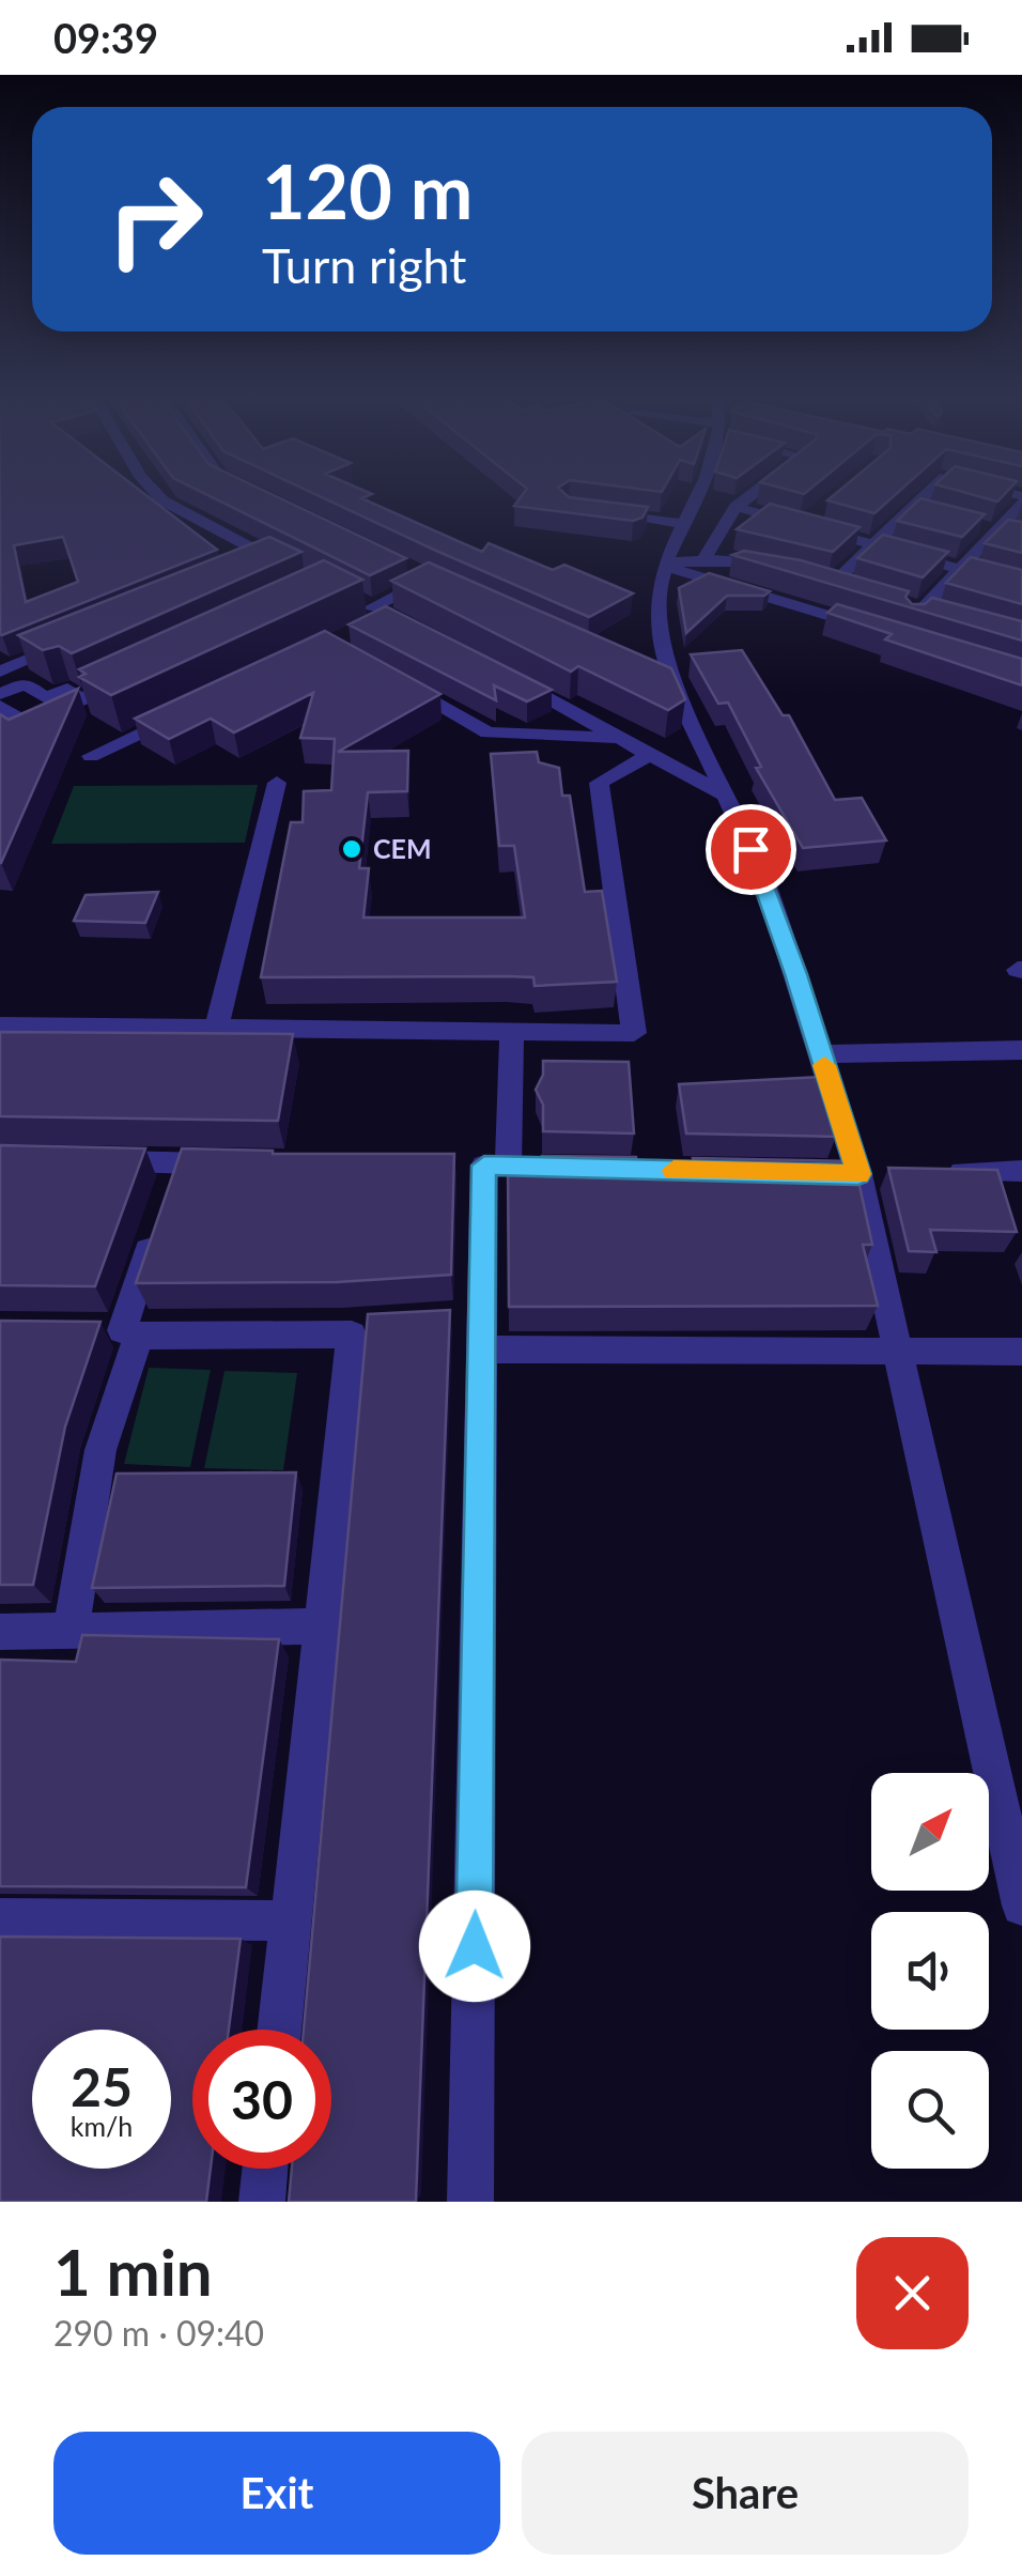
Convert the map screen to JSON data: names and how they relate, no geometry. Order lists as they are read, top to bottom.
{
  "places": ["CEM"],
  "north": "top right",
  "page": {
    "status": "09:39",
    "turn": ["120 m", "Turn right"],
    "speed": "25 km/h",
    "limit": "30",
    "heading": ["1 min", "290 m · 09:40"],
    "buttons": ["Exit", "Share"]
  }
}
